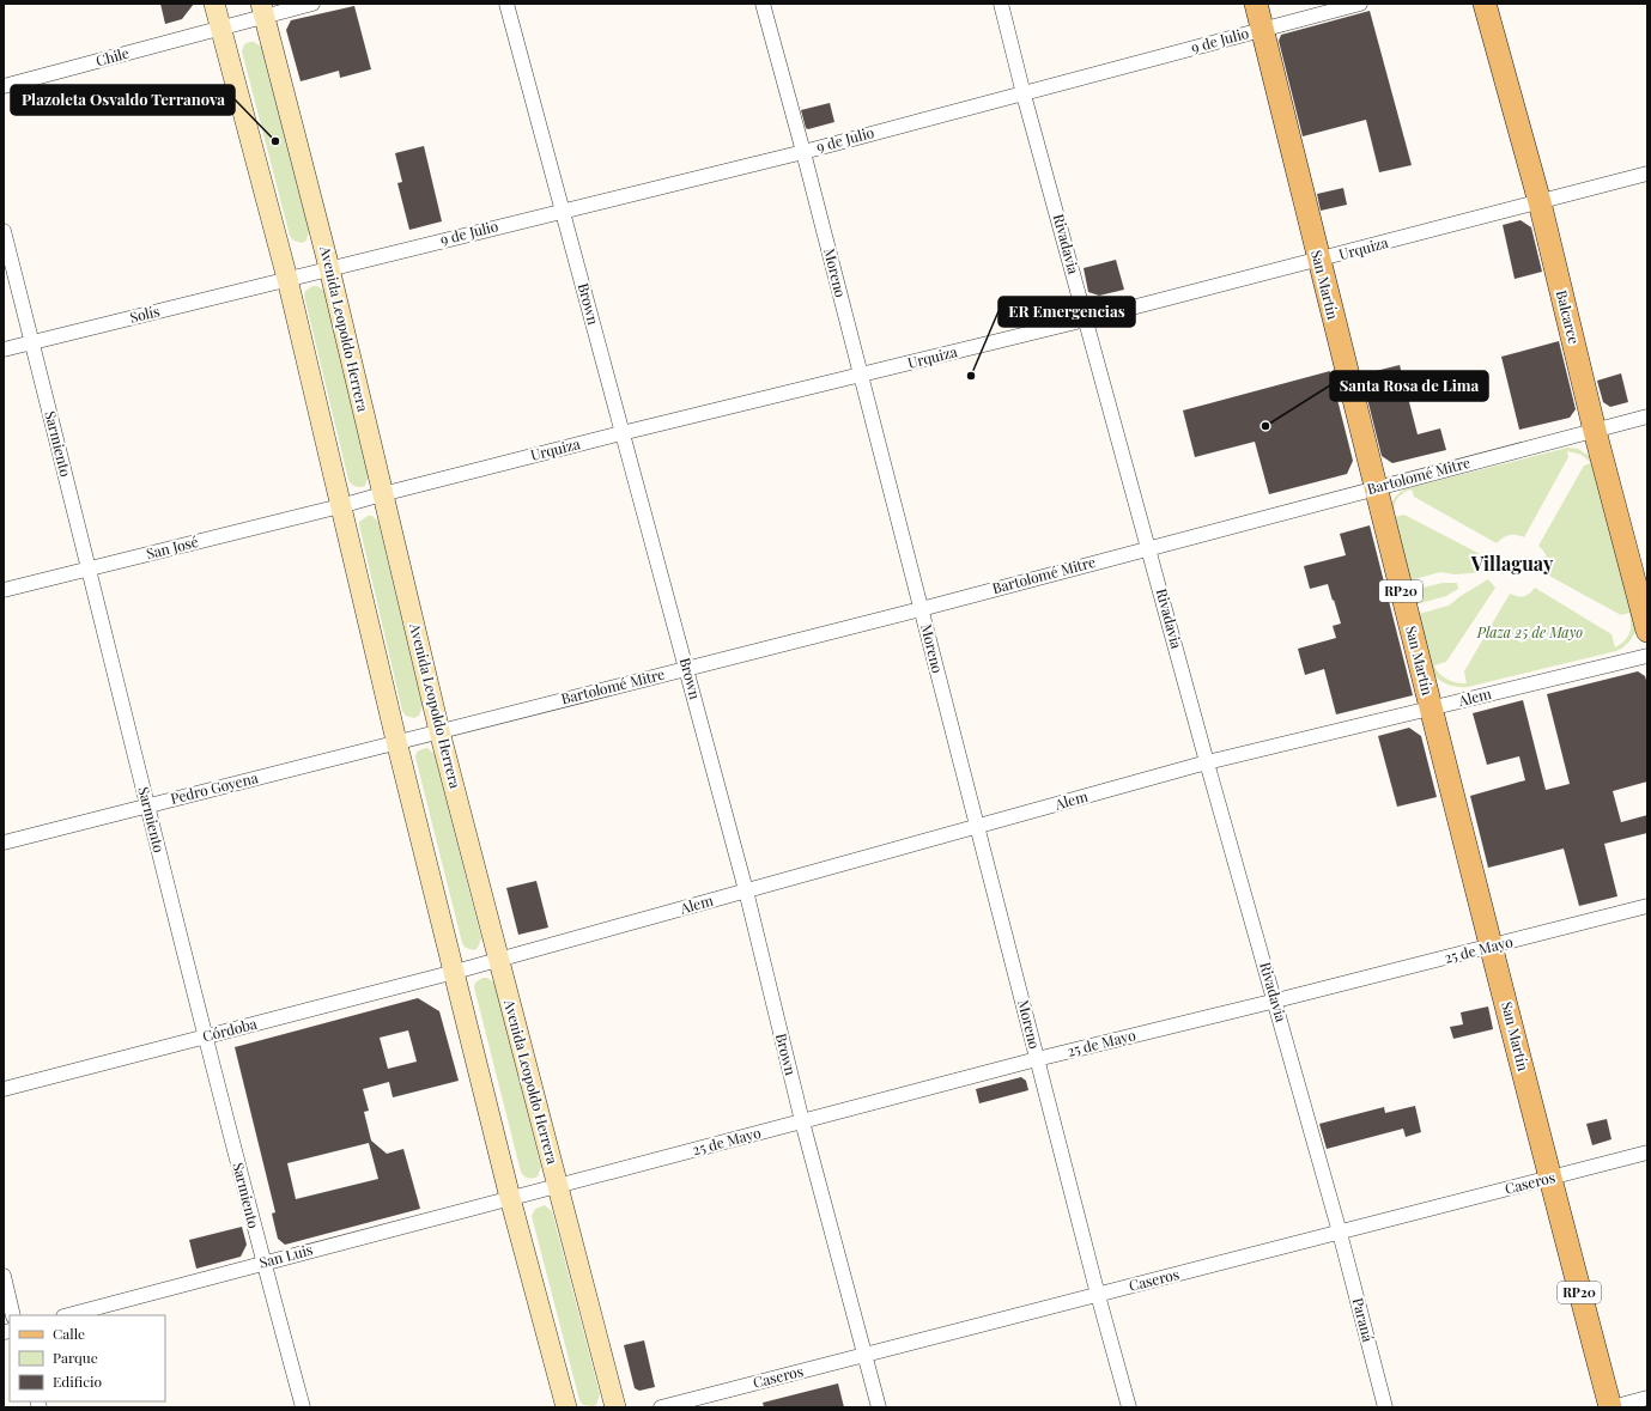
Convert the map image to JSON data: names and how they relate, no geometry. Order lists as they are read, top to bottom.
{
  "streets": {
    "main road": ["San Martín", "Balcarce", "RP20"],
    "street": [
      "9 de Julio",
      "Chile",
      "Rivadavia",
      "Urquiza",
      "Moreno",
      "Brown",
      "Solís",
      "Avenida Leopoldo Herrera",
      "Sarmiento",
      "Bartolomé Mitre",
      "San José",
      "Alem",
      "Pedro Goyena",
      "25 de Mayo",
      "Córdoba",
      "Caseros",
      "San Luis",
      "Paraná"
    ]
  },
  "crossings": [
    ["9 de Julio", "Rivadavia"],
    ["9 de Julio", "Moreno"],
    ["9 de Julio", "San Martín"],
    ["9 de Julio", "Brown"],
    ["9 de Julio", "Solís"],
    ["9 de Julio", "Avenida Leopoldo Herrera"],
    ["Chile", "Avenida Leopoldo Herrera"],
    ["Rivadavia", "Urquiza"],
    ["Rivadavia", "Bartolomé Mitre"],
    ["Rivadavia", "Alem"],
    ["Rivadavia", "25 de Mayo"],
    ["Rivadavia", "Caseros"],
    ["Rivadavia", "Paraná"],
    ["Urquiza", "Moreno"],
    ["Urquiza", "San Martín"],
    ["Urquiza", "Brown"],
    ["Urquiza", "Balcarce"],
    ["Urquiza", "Avenida Leopoldo Herrera"],
    ["Urquiza", "San José"],
    ["Moreno", "Bartolomé Mitre"],
    ["Moreno", "Alem"],
    ["Moreno", "25 de Mayo"],
    ["Moreno", "Caseros"],
    ["San Martín", "Bartolomé Mitre"],
    ["San Martín", "RP20"],
    ["San Martín", "Alem"],
    ["San Martín", "25 de Mayo"],
    ["San Martín", "Caseros"],
    ["Brown", "Bartolomé Mitre"],
    ["Brown", "Alem"],
    ["Brown", "25 de Mayo"],
    ["Brown", "Caseros"],
    ["Solís", "Sarmiento"],
    ["Balcarce", "Bartolomé Mitre"],
    ["Avenida Leopoldo Herrera", "Bartolomé Mitre"],
    ["Avenida Leopoldo Herrera", "Alem"],
    ["Avenida Leopoldo Herrera", "25 de Mayo"],
    ["Sarmiento", "San José"],
    ["Sarmiento", "Pedro Goyena"],
    ["Sarmiento", "Córdoba"],
    ["Sarmiento", "San Luis"],
    ["Bartolomé Mitre", "Pedro Goyena"],
    ["RP20", "Caseros"],
    ["Alem", "Córdoba"],
    ["25 de Mayo", "San Luis"],
    ["Caseros", "Paraná"]
  ],
  "districts": ["Villaguay"],
  "parks": ["Plaza 25 de Mayo"],
  "places": ["Plazoleta Osvaldo Terranova", "ER Emergencias", "Santa Rosa de Lima"],
  "legend": ["Calle", "Parque", "Edificio"]
}
